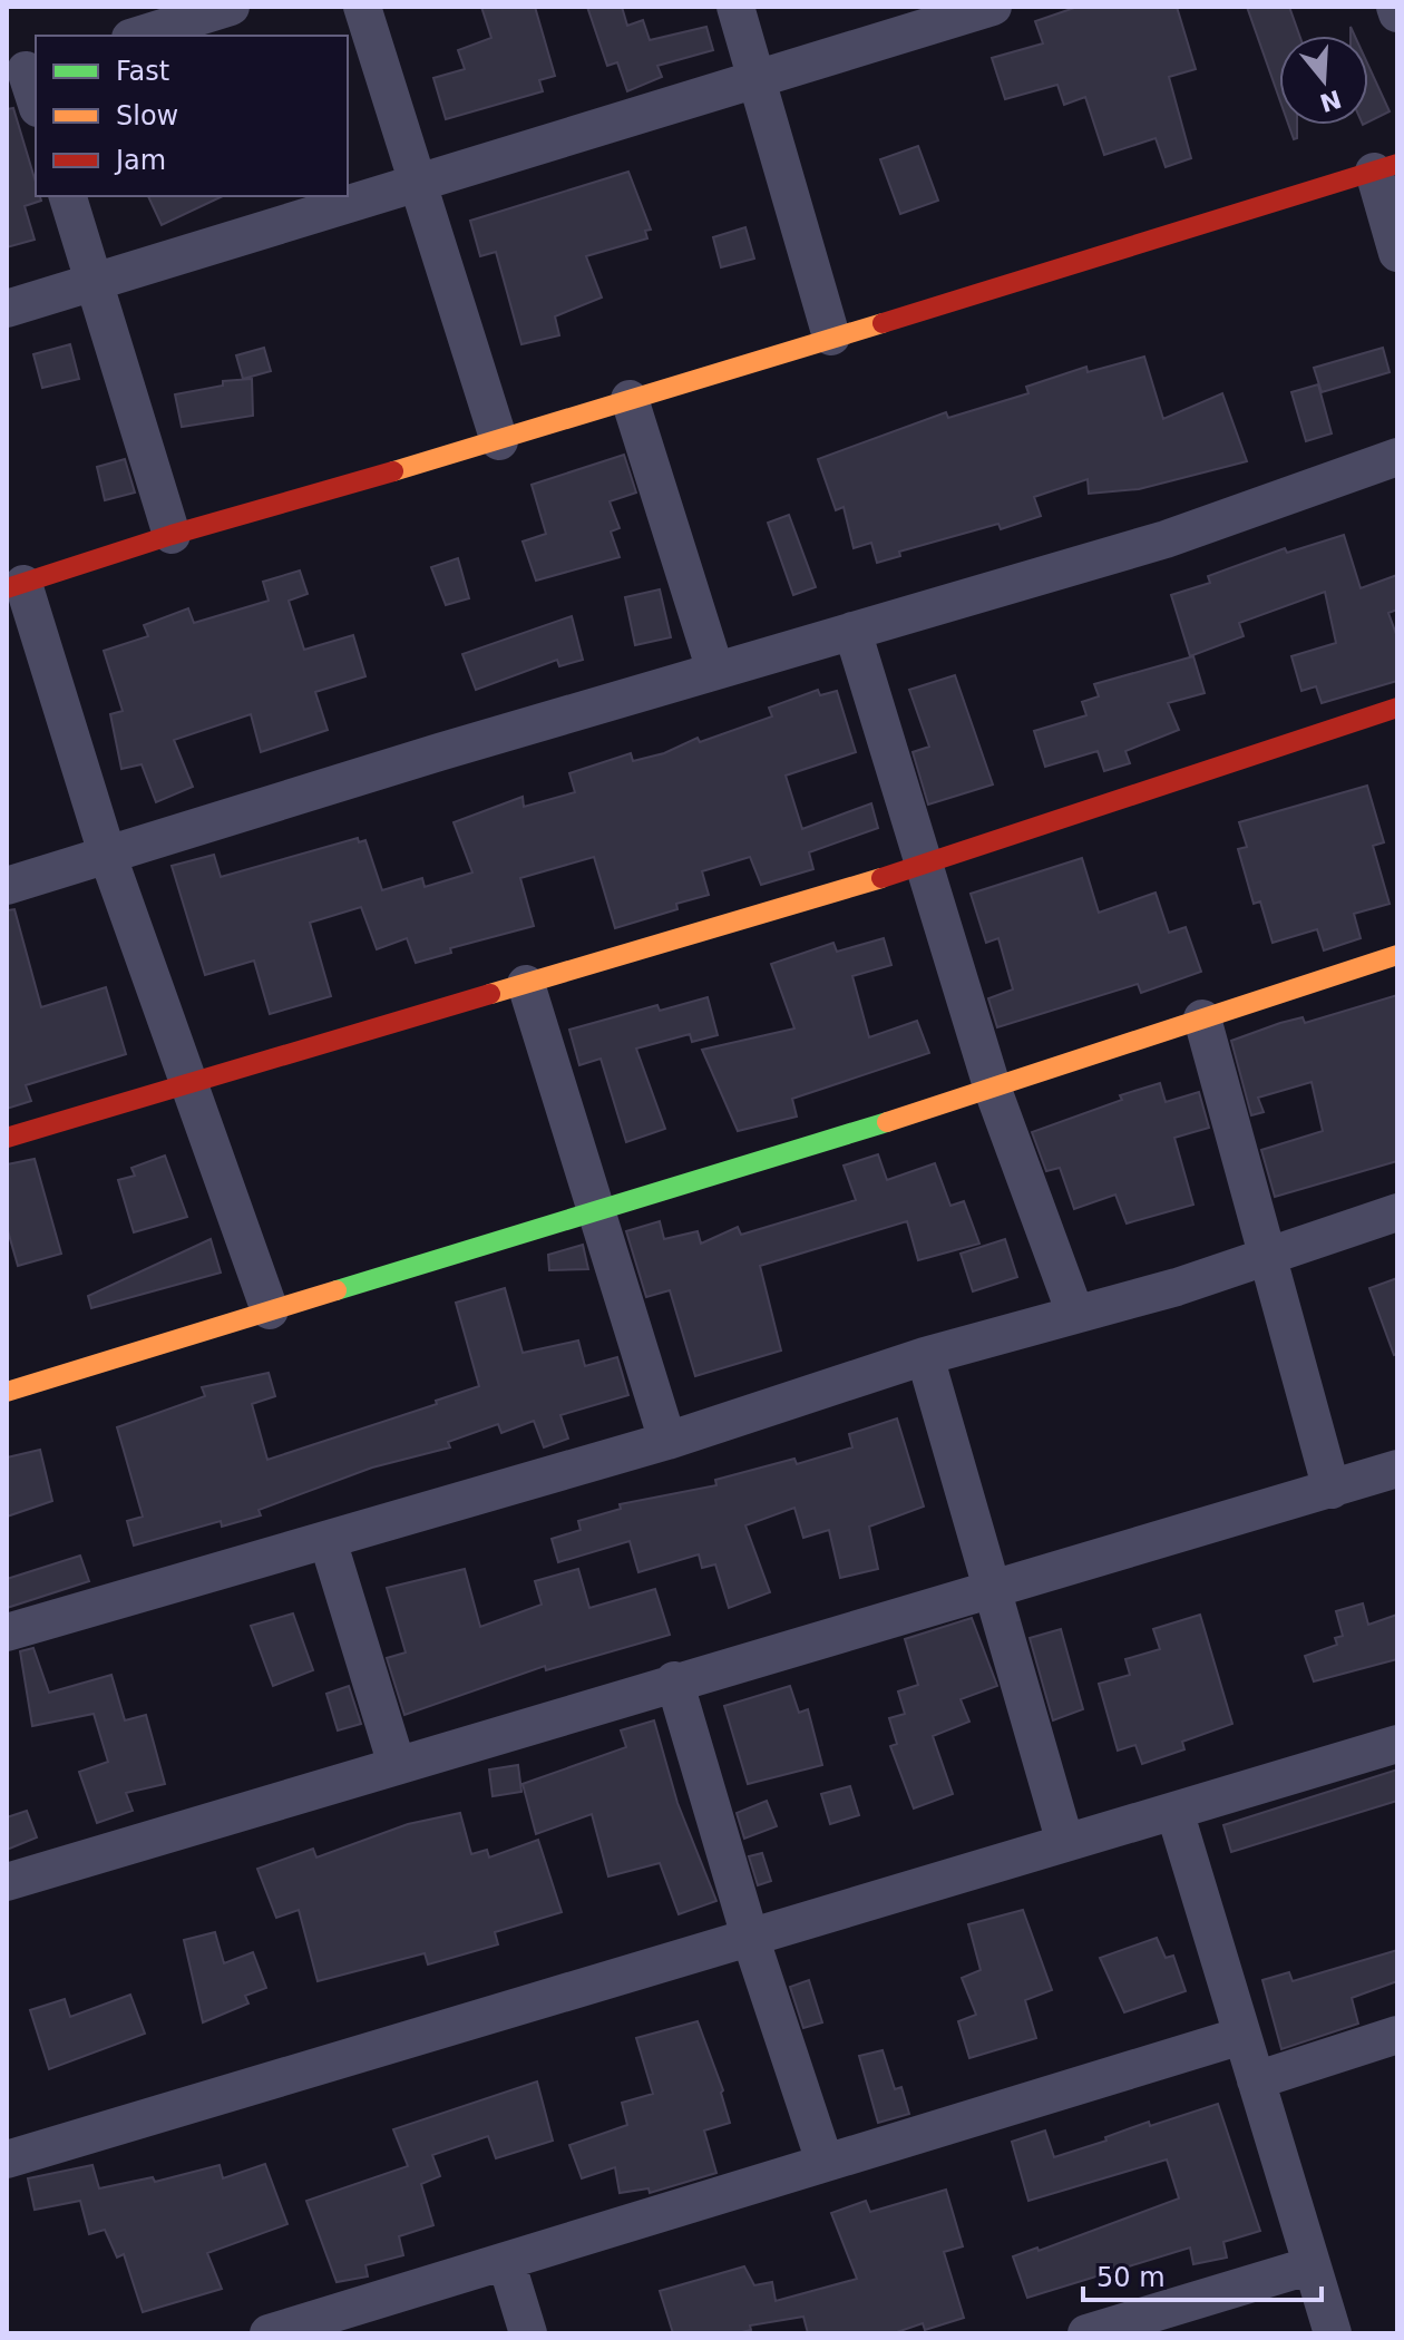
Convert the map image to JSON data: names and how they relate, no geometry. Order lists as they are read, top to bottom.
{
  "legend": ["Fast", "Slow", "Jam"],
  "scale_bar": "50 m",
  "north": "bottom"
}
